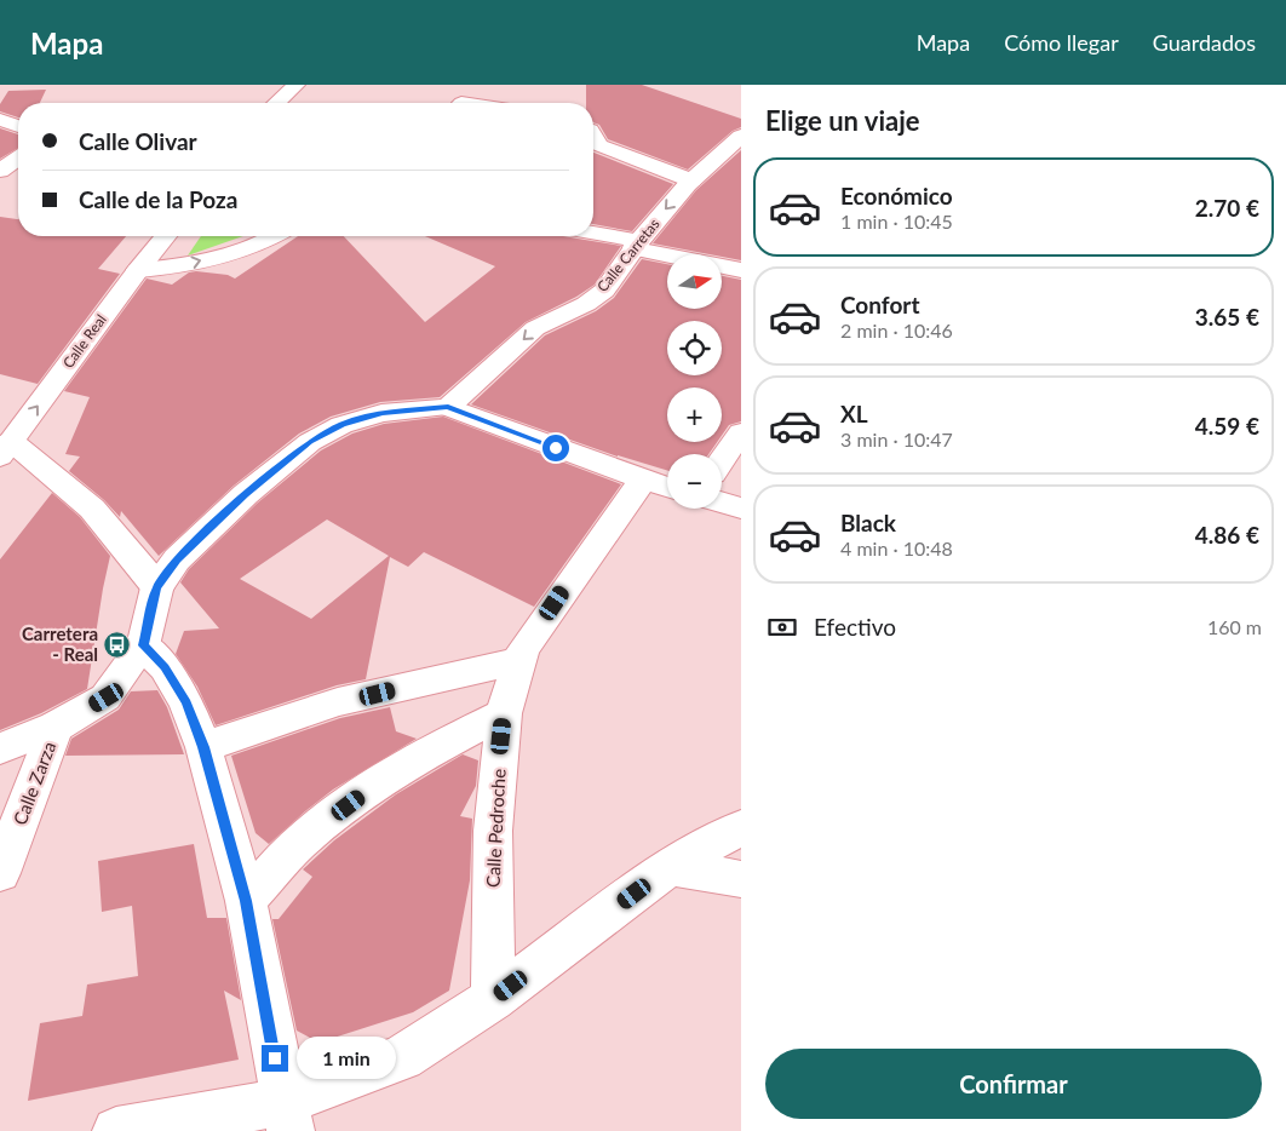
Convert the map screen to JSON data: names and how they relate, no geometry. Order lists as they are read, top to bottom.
{
  "streets": {
    "street": [
      "Calle Carretas",
      "Calle Real",
      "Calle Zarza",
      "Calle Pedroche"
    ]
  },
  "one_way": ["Calle Carretas", "Calle Real"],
  "places": {
    "bus stop": ["Carretera - Real"]
  },
  "north": "right",
  "page": {
    "header": "Mapa",
    "nav": ["Mapa", "Cómo llegar", "Guardados"],
    "heading": "Elige un viaje",
    "banner": ["Calle Olivar", "Calle de la Poza"],
    "list": [
      {
        "name": "Económico",
        "note": "1 min · 10:45",
        "value": "2.70 €"
      },
      {
        "name": "Confort",
        "note": "2 min · 10:46",
        "value": "3.65 €"
      },
      {
        "name": "XL",
        "note": "3 min · 10:47",
        "value": "4.59 €"
      },
      {
        "name": "Black",
        "note": "4 min · 10:48",
        "value": "4.86 €"
      }
    ],
    "map_buttons": ["+", "−"],
    "pay": ["Efectivo", "160 m"],
    "bubble": "1 min",
    "buttons": "Confirmar"
  }
}
